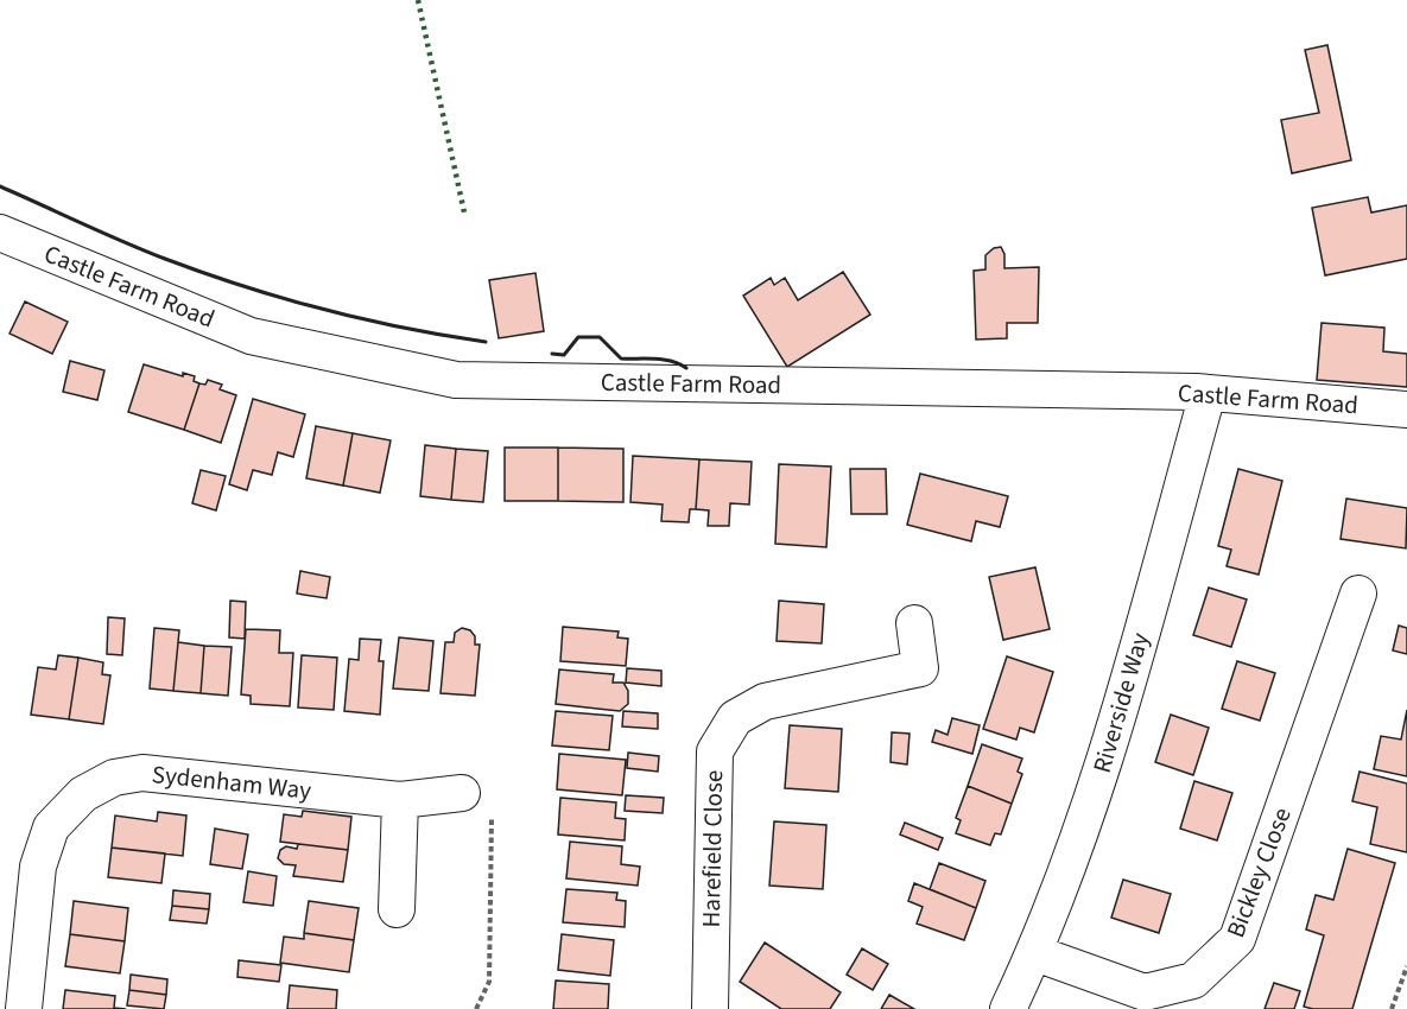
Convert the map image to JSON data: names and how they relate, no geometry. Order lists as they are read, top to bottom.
{
  "streets": {
    "street": [
      "Castle Farm Road",
      "Riverside Way",
      "Sydenham Way",
      "Harefield Close",
      "Bickley Close"
    ]
  },
  "crossings": [
    ["Castle Farm Road", "Riverside Way"],
    ["Riverside Way", "Bickley Close"]
  ]
}
